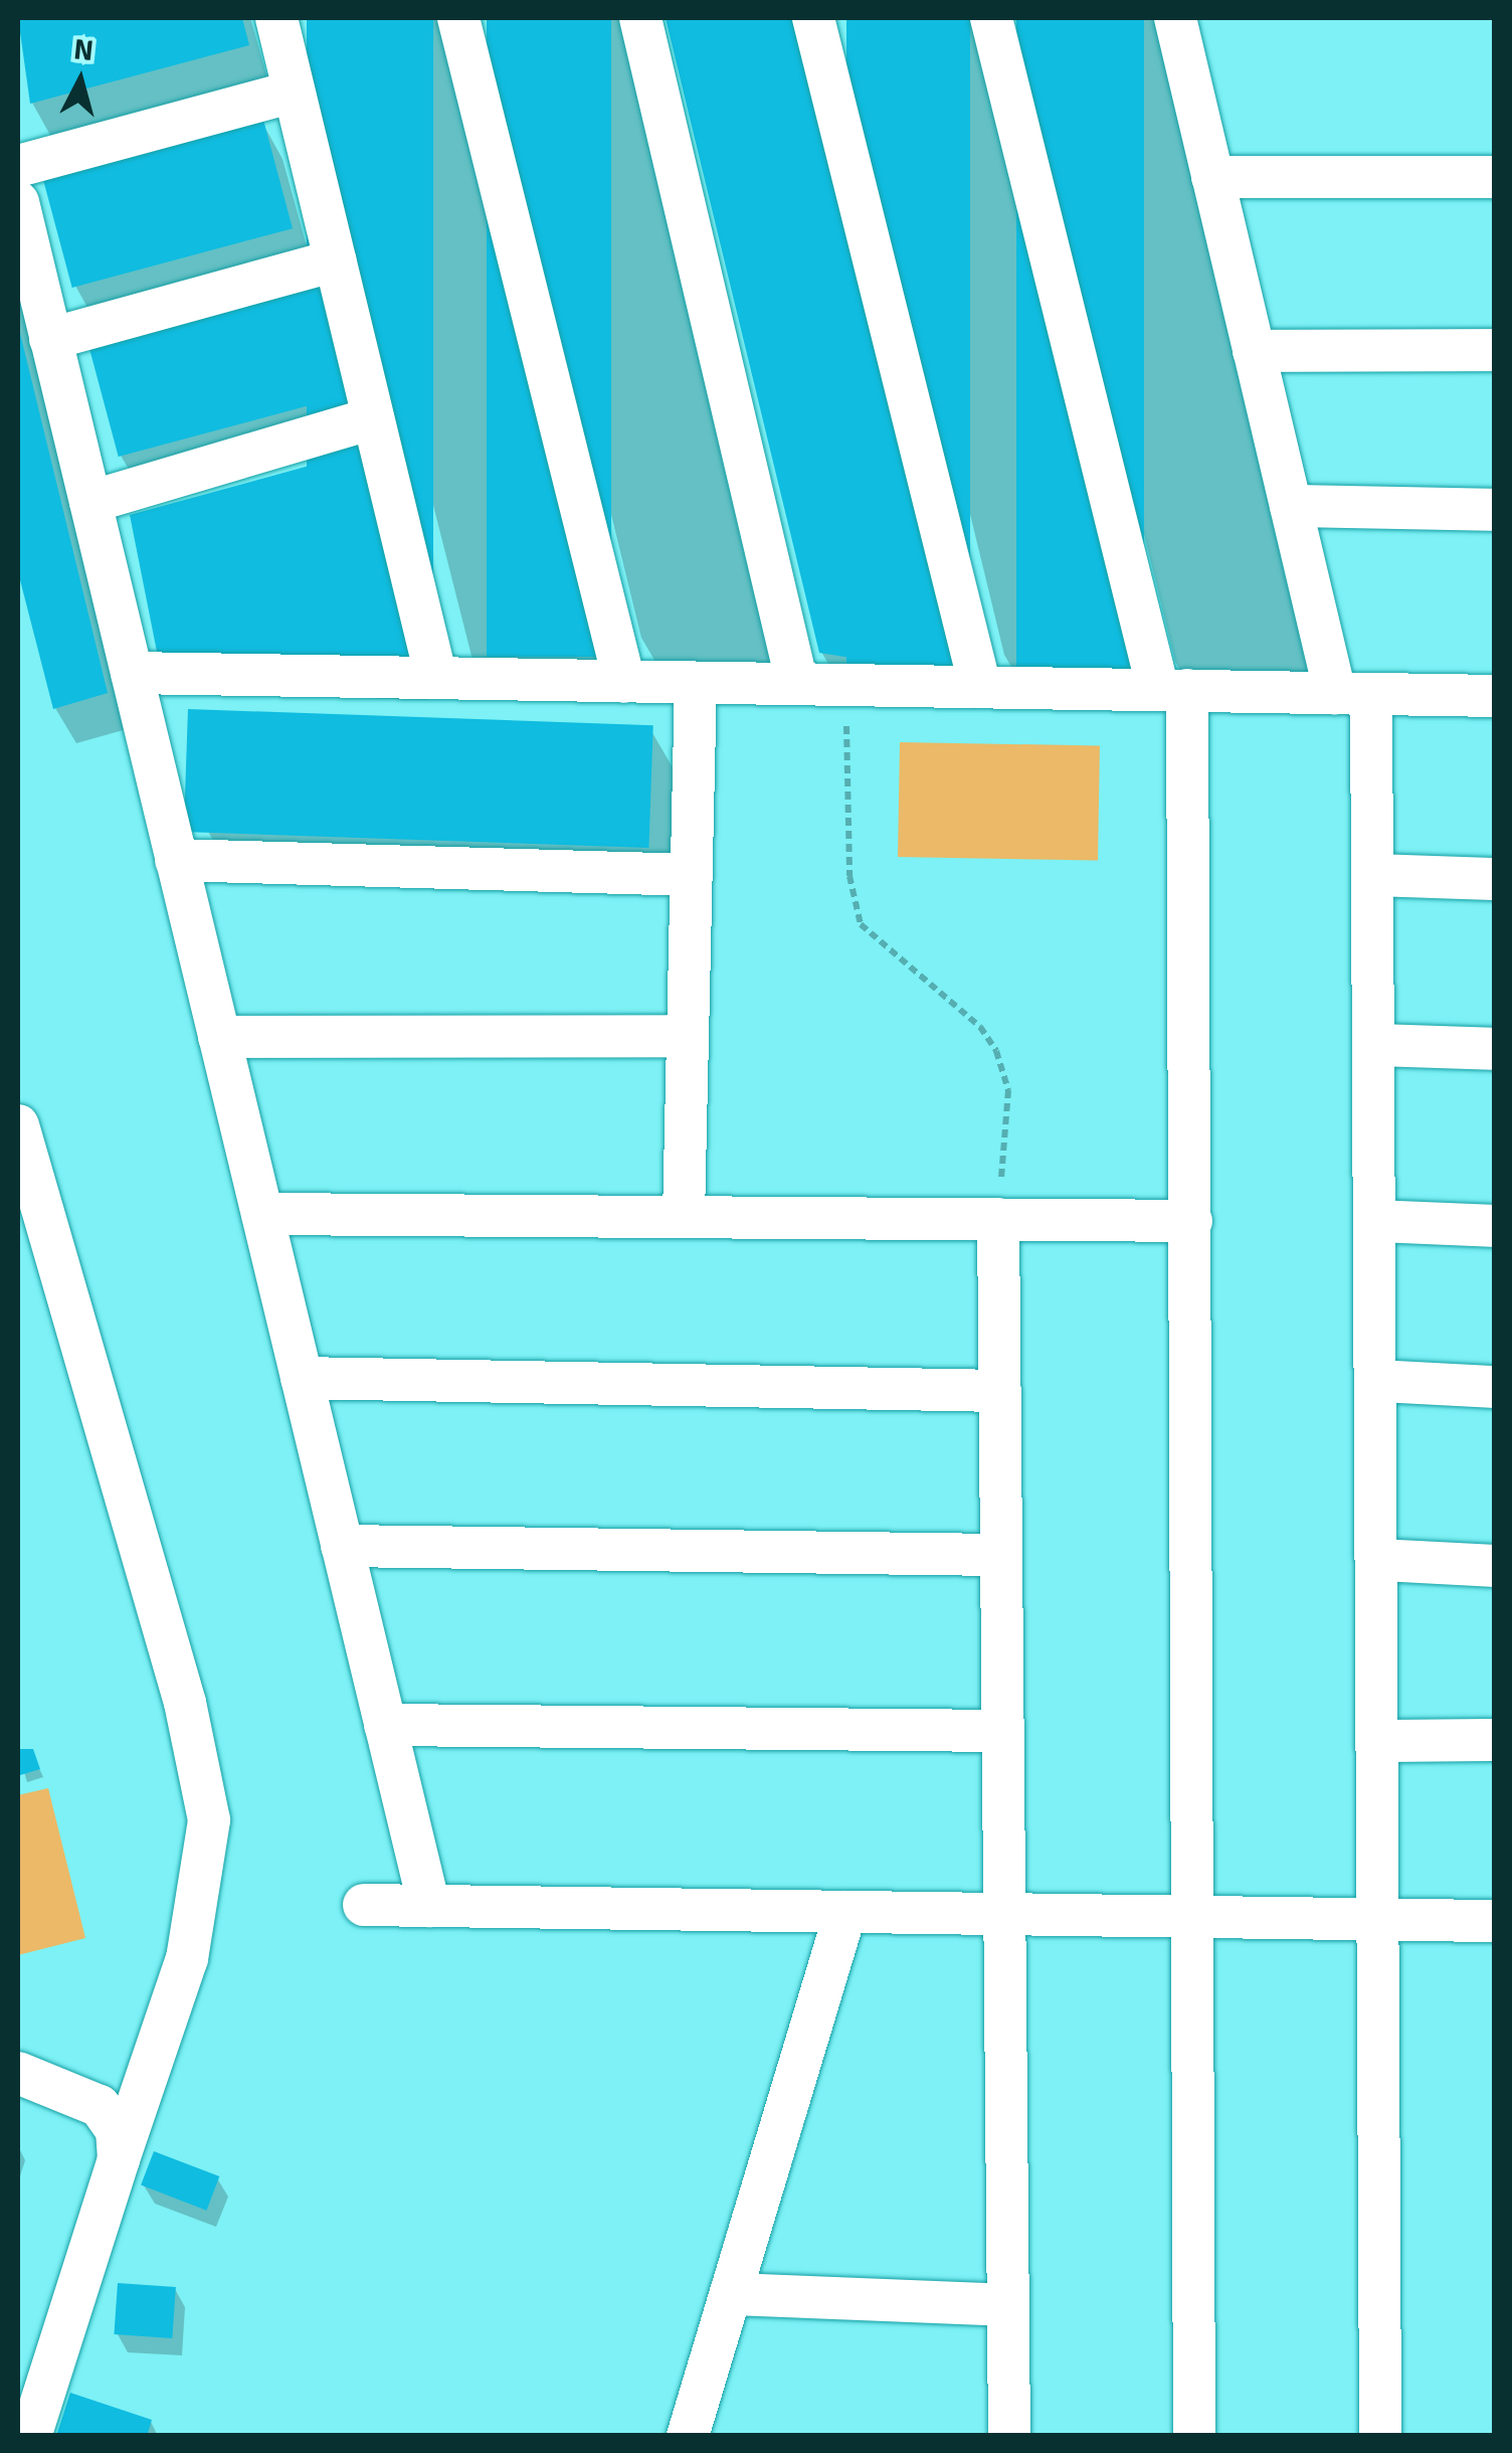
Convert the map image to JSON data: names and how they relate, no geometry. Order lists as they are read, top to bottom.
{
  "north": "top"
}
